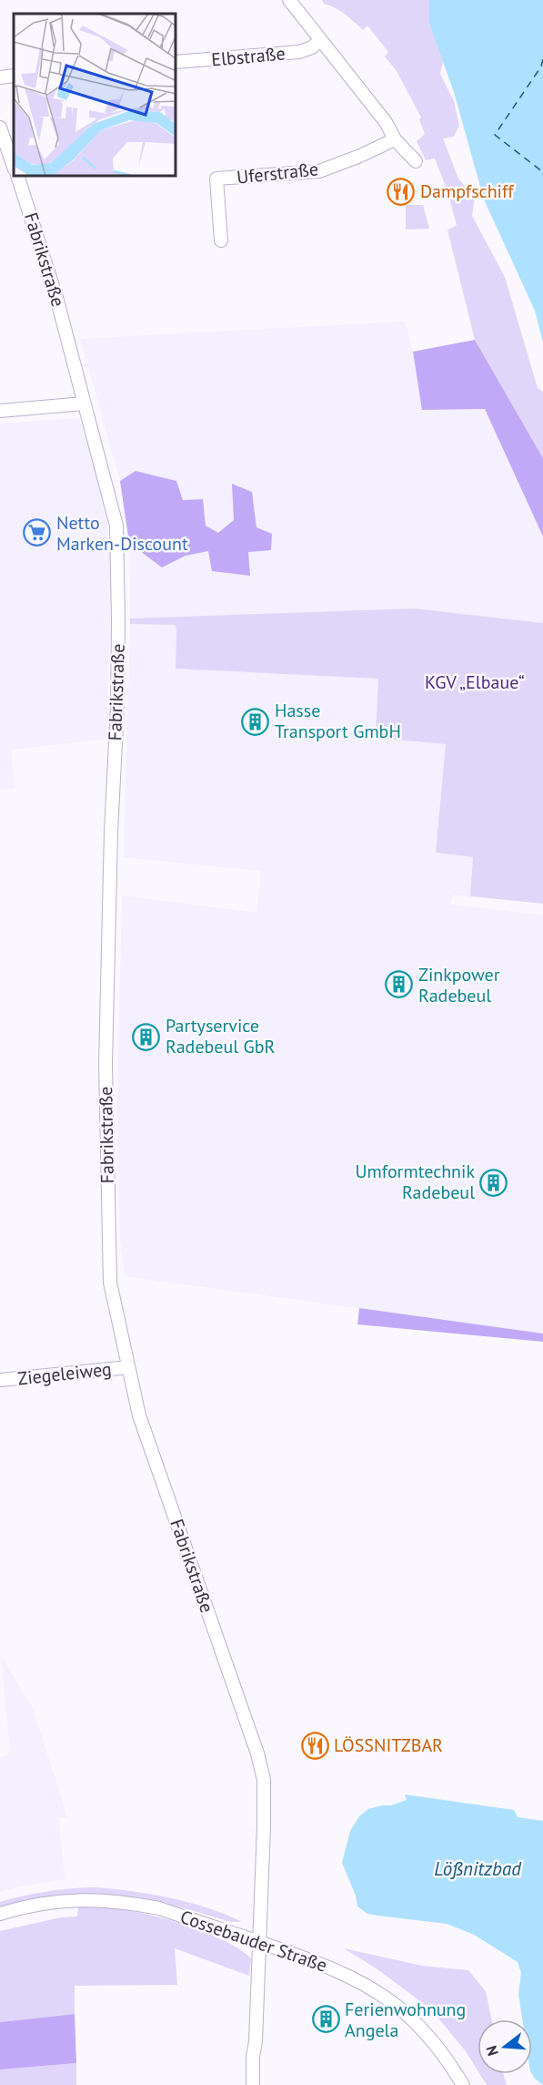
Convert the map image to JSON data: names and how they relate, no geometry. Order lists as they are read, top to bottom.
{
  "streets": {
    "street": [
      "Elbstraße",
      "Uferstraße",
      "Fabrikstraße",
      "Ziegeleiweg",
      "Cossebauder Straße"
    ]
  },
  "crossings": [
    ["Fabrikstraße", "Ziegeleiweg"],
    ["Fabrikstraße", "Cossebauder Straße"]
  ],
  "water": ["Lößnitzbad"],
  "parks": ["KGV „Elbaue“"],
  "places": {
    "restaurant": ["Dampfschiff", "LÖSSNITZBAR"],
    "supermarket": ["Netto Marken-Discount"],
    "building": [
      "Hasse Transport GmbH",
      "Zinkpower Radebeul",
      "Partyservice Radebeul GbR",
      "Umformtechnik Radebeul",
      "Ferienwohnung Angela"
    ]
  },
  "north": "left"
}
